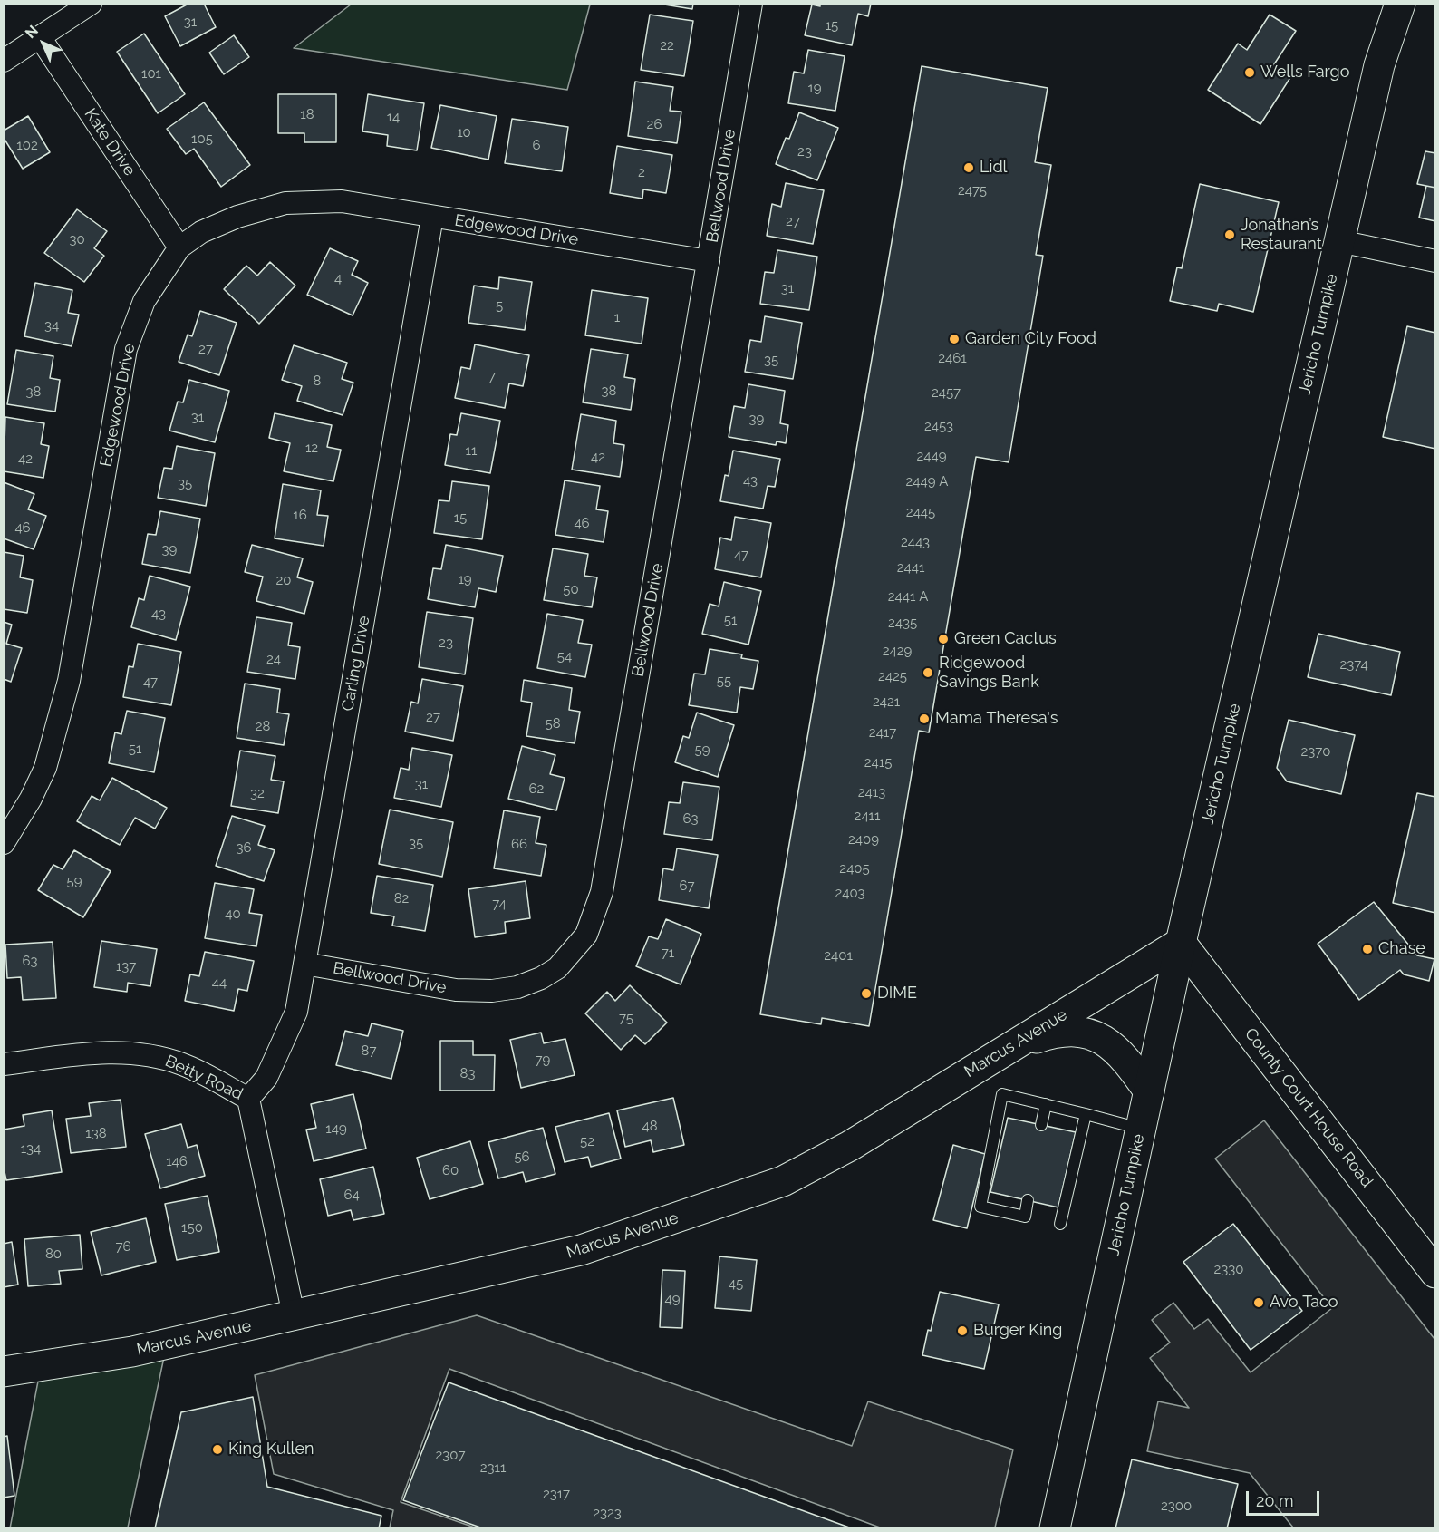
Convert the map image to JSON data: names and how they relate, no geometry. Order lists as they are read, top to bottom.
{
  "streets": {
    "main road": ["Jericho Turnpike", "Marcus Avenue", "County Court House Road"],
    "street": [
      "Kate Drive",
      "Bellwood Drive",
      "Edgewood Drive",
      "Carling Drive",
      "Betty Road"
    ]
  },
  "crossings": [
    ["Kate Drive", "Edgewood Drive"],
    ["Bellwood Drive", "Edgewood Drive"],
    ["Bellwood Drive", "Carling Drive"],
    ["Edgewood Drive", "Carling Drive"],
    ["Jericho Turnpike", "Marcus Avenue"],
    ["Jericho Turnpike", "County Court House Road"],
    ["Carling Drive", "Betty Road"],
    ["Marcus Avenue", "Betty Road"],
    ["Marcus Avenue", "County Court House Road"]
  ],
  "places": [
    "Wells Fargo",
    "Lidl",
    "Jonathan’s Restaurant",
    "Garden City Food",
    "Green Cactus",
    "Ridgewood Savings Bank",
    "Mama Theresa's",
    "Chase",
    "DIME",
    "Avo Taco",
    "Burger King",
    "King Kullen"
  ],
  "house_numbers": [
    "31",
    "15",
    "22",
    "101",
    "19",
    "18",
    "14",
    "26",
    "10",
    "105",
    "102",
    "6",
    "23",
    "2",
    "2475",
    "27",
    "30",
    "4",
    "31",
    "5",
    "1",
    "34",
    "27",
    "2461",
    "35",
    "7",
    "8",
    "38",
    "38",
    "2457",
    "31",
    "39",
    "2453",
    "12",
    "11",
    "2449",
    "42",
    "42",
    "43",
    "2449 A",
    "35",
    "2445",
    "16",
    "15",
    "46",
    "46",
    "2443",
    "39",
    "47",
    "2441",
    "19",
    "20",
    "50",
    "2441 A",
    "43",
    "51",
    "2435",
    "23",
    "2429",
    "54",
    "24",
    "2374",
    "2425",
    "55",
    "47",
    "2421",
    "27",
    "58",
    "28",
    "2417",
    "51",
    "59",
    "2370",
    "2415",
    "31",
    "62",
    "2413",
    "32",
    "2411",
    "63",
    "2409",
    "35",
    "66",
    "36",
    "2405",
    "59",
    "67",
    "2403",
    "82",
    "74",
    "40",
    "71",
    "2401",
    "63",
    "137",
    "44",
    "75",
    "87",
    "79",
    "83",
    "48",
    "149",
    "138",
    "52",
    "134",
    "56",
    "146",
    "60",
    "64",
    "150",
    "76",
    "80",
    "2330",
    "45",
    "49",
    "2307",
    "2311",
    "2317",
    "2300",
    "2323"
  ],
  "scale_bar": "20 m",
  "north": "top left"
}
